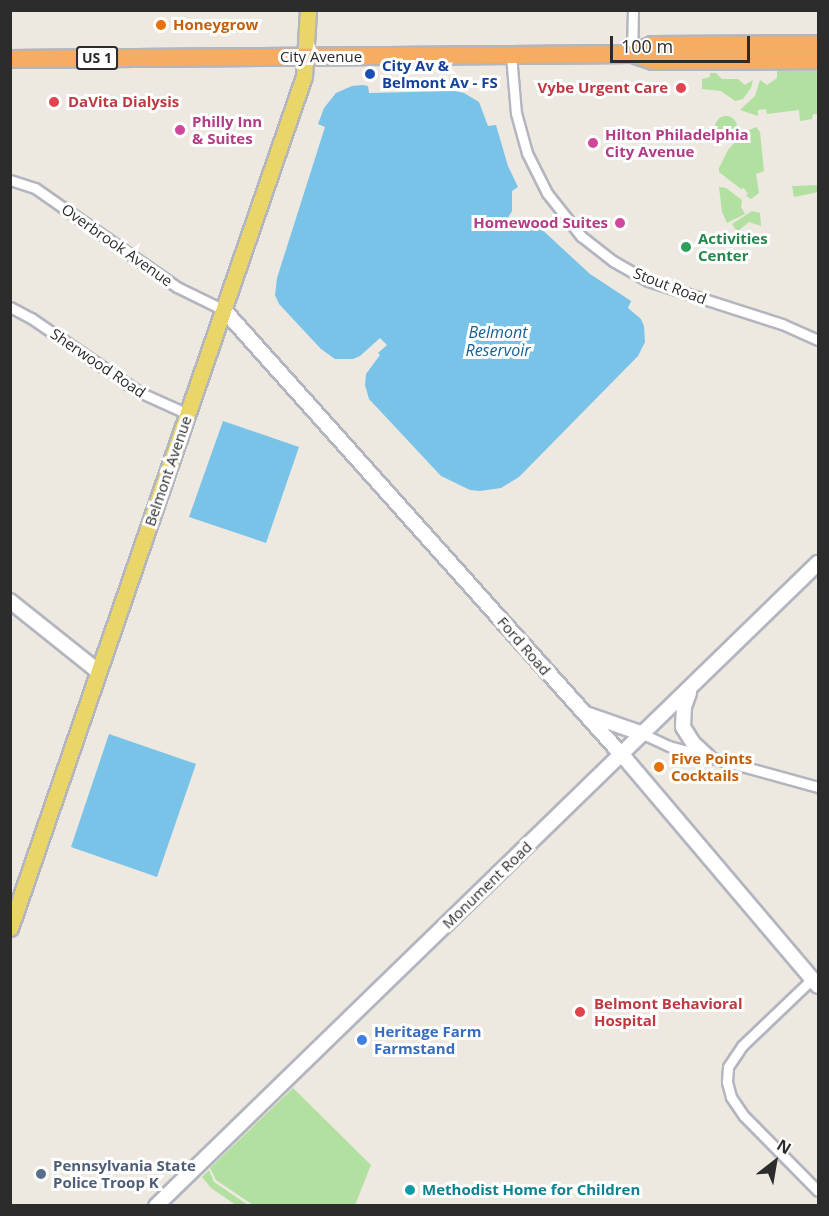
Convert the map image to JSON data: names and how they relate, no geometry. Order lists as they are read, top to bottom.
{
  "streets": {
    "highway": ["City Avenue", "US 1"],
    "main road": ["Belmont Avenue"],
    "street": [
      "Overbrook Avenue",
      "Stout Road",
      "Sherwood Road",
      "Ford Road",
      "Monument Road"
    ]
  },
  "crossings": [
    ["City Avenue", "Stout Road"],
    ["City Avenue", "Belmont Avenue"],
    ["Overbrook Avenue", "Belmont Avenue"],
    ["Overbrook Avenue", "Ford Road"],
    ["Sherwood Road", "Belmont Avenue"],
    ["Belmont Avenue", "Ford Road"],
    ["Ford Road", "Monument Road"]
  ],
  "water": ["Belmont Reservoir"],
  "places": [
    "Honeygrow",
    "City Av & Belmont Av - FS",
    "Vybe Urgent Care",
    "DaVita Dialysis",
    "Philly Inn & Suites",
    "Hilton Philadelphia City Avenue",
    "Homewood Suites",
    "Activities Center",
    "Five Points Cocktails",
    "Belmont Behavioral Hospital",
    "Heritage Farm Farmstand",
    "Pennsylvania State Police Troop K",
    "Methodist Home for Children"
  ],
  "scale_bar": "100 m",
  "north": "top right"
}
